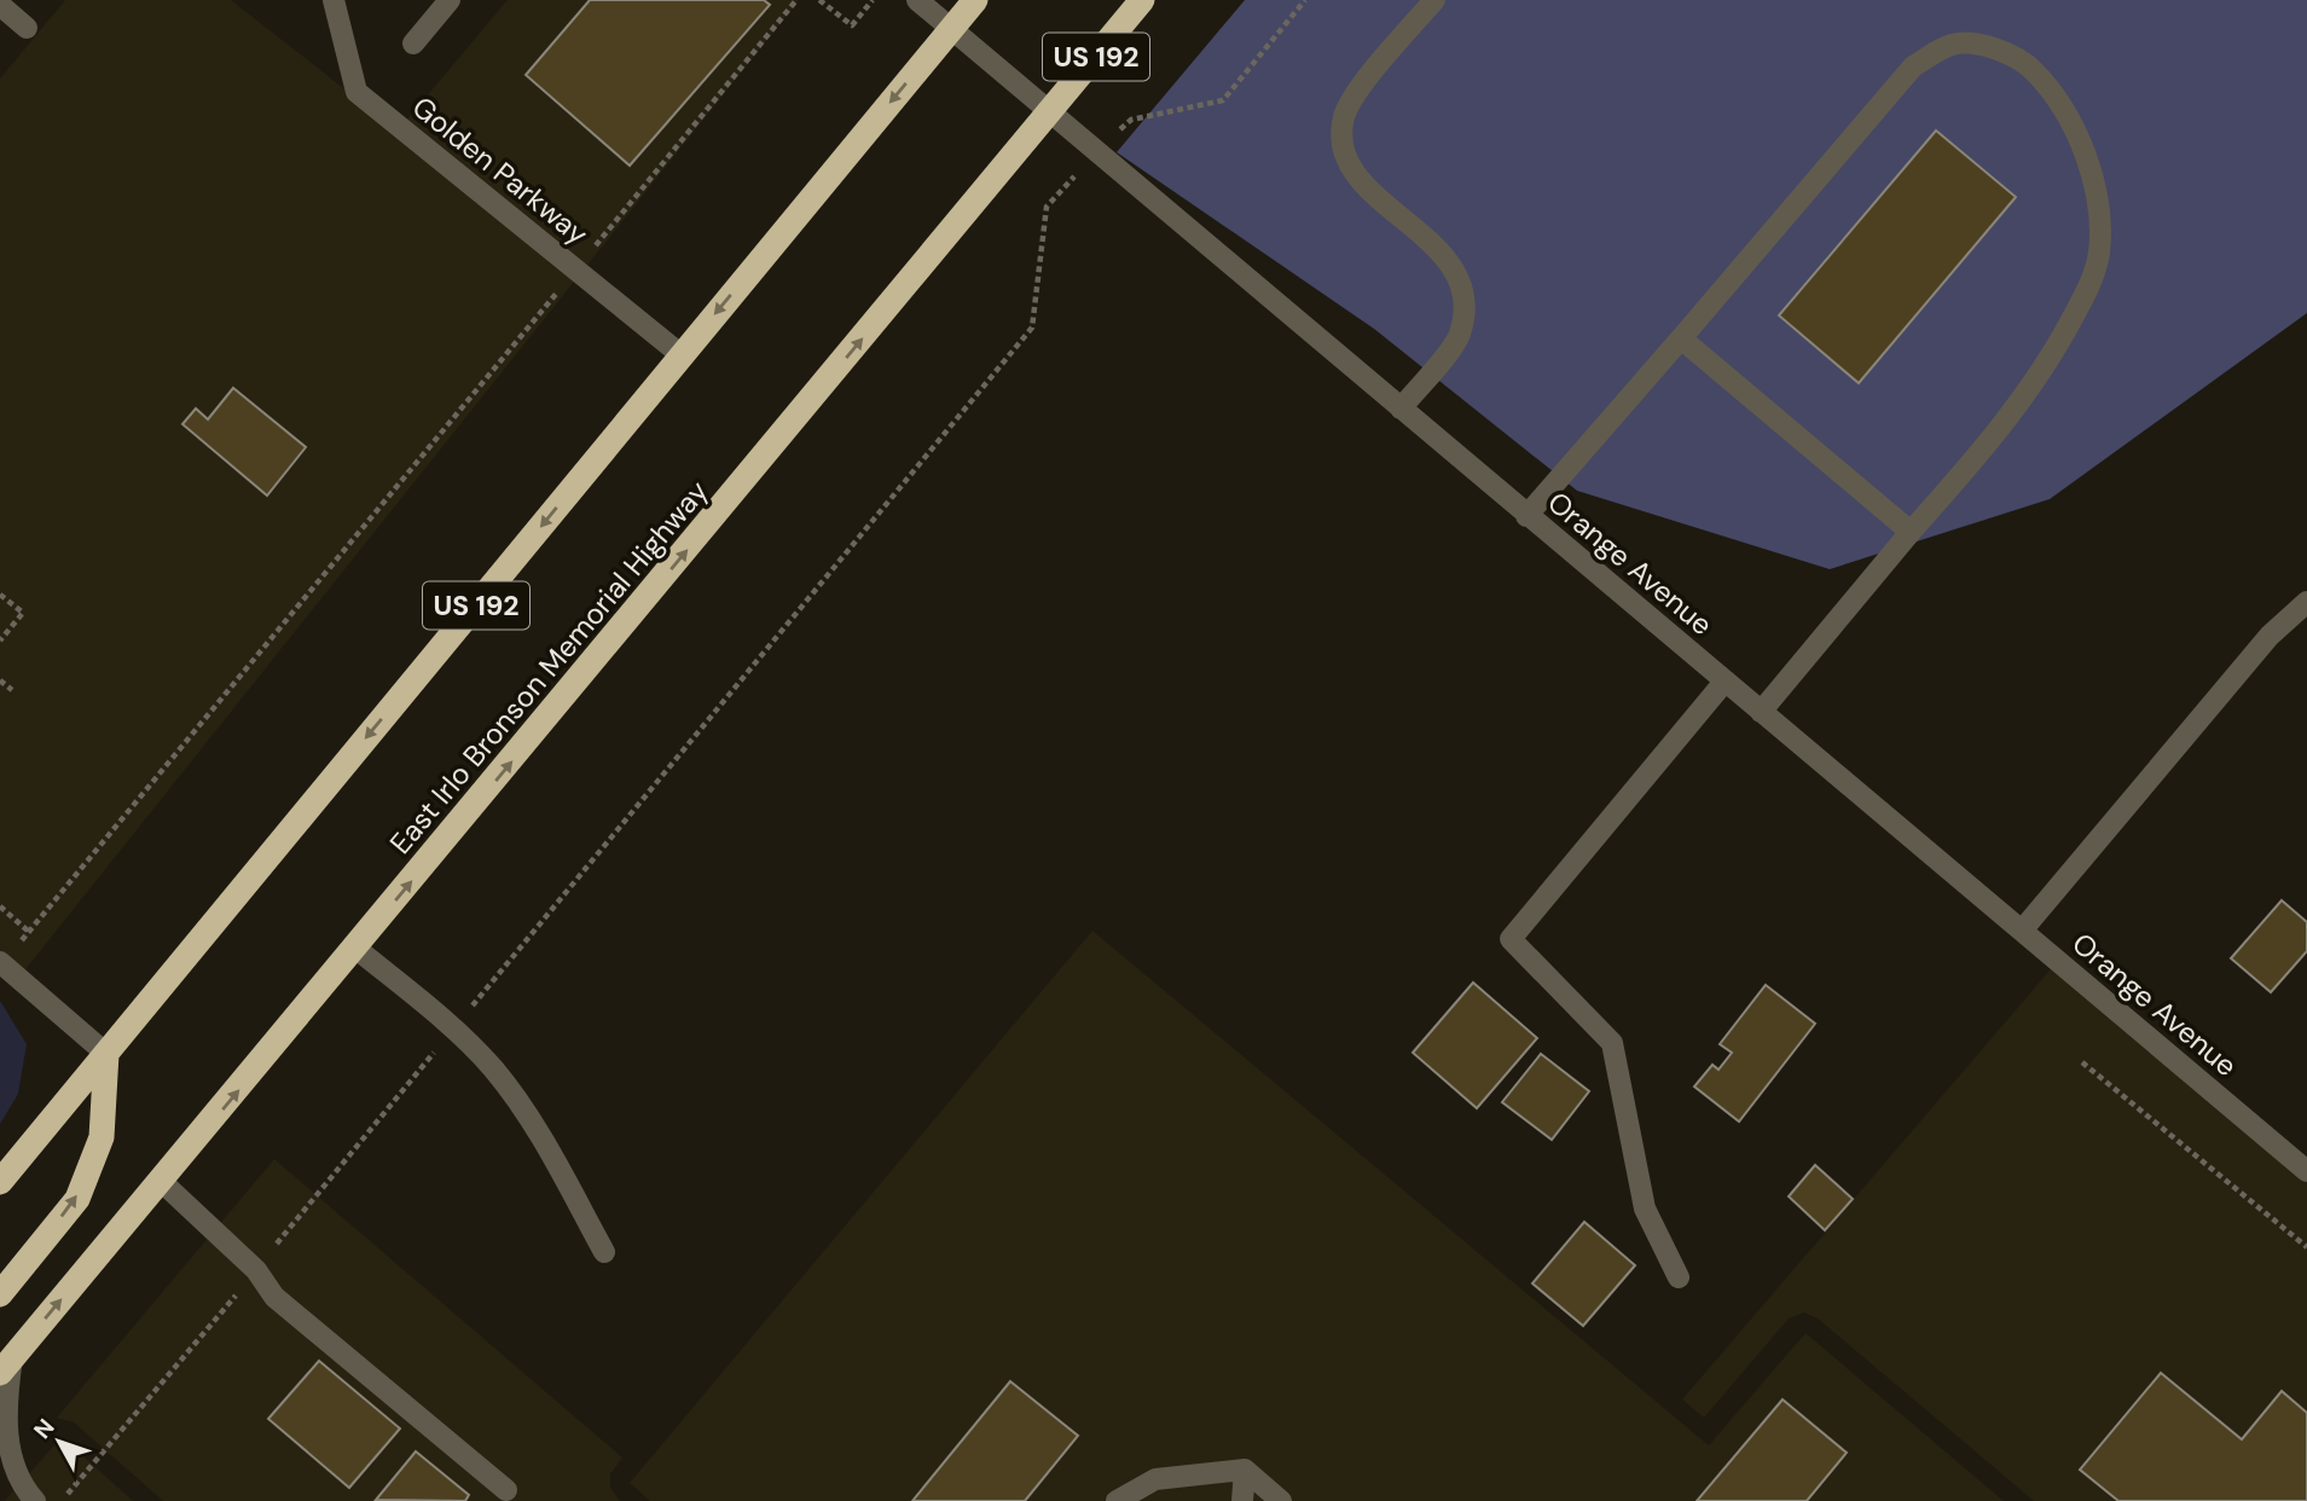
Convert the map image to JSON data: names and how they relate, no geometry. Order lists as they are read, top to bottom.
{
  "streets": {
    "highway": ["US 192", "East Irlo Bronson Memorial Highway"],
    "street": ["Golden Parkway", "Orange Avenue"]
  },
  "crossings": [
    ["US 192", "Golden Parkway"],
    ["US 192", "Orange Avenue"],
    ["Orange Avenue", "East Irlo Bronson Memorial Highway"]
  ],
  "north": "top left"
}
